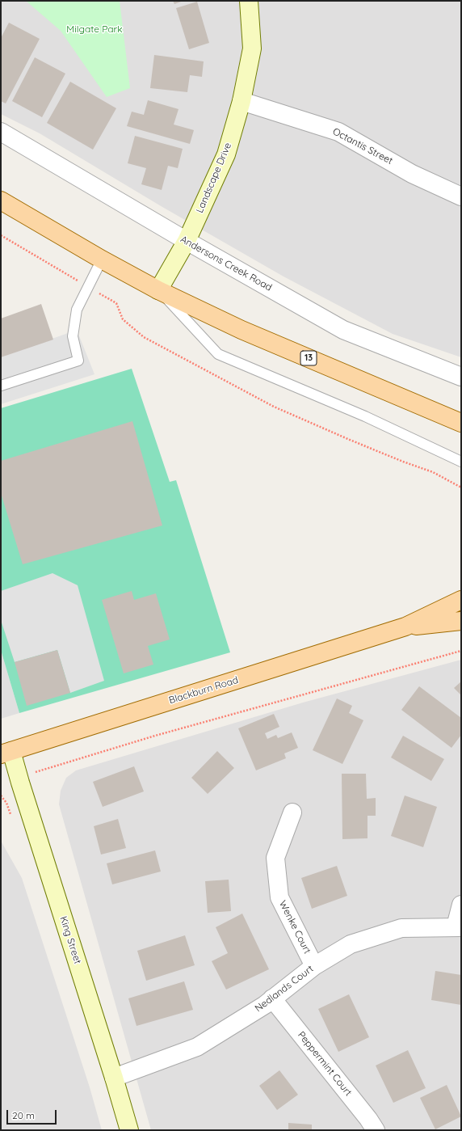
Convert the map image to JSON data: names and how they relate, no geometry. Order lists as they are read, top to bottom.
{
  "streets": {
    "main road": [
      "Landscape Drive",
      "13",
      "Blackburn Road",
      "King Street"
    ],
    "street": [
      "Octantis Street",
      "Andersons Creek Road",
      "Wenke Court",
      "Nedlands Court",
      "Peppermint Court"
    ]
  },
  "crossings": [
    ["Octantis Street", "Landscape Drive"],
    ["Landscape Drive", "Andersons Creek Road"],
    ["Landscape Drive", "13"],
    ["Blackburn Road", "King Street"],
    ["Wenke Court", "Nedlands Court"],
    ["King Street", "Nedlands Court"],
    ["Nedlands Court", "Peppermint Court"]
  ],
  "parks": ["Milgate Park"],
  "scale_bar": "20 m"
}
